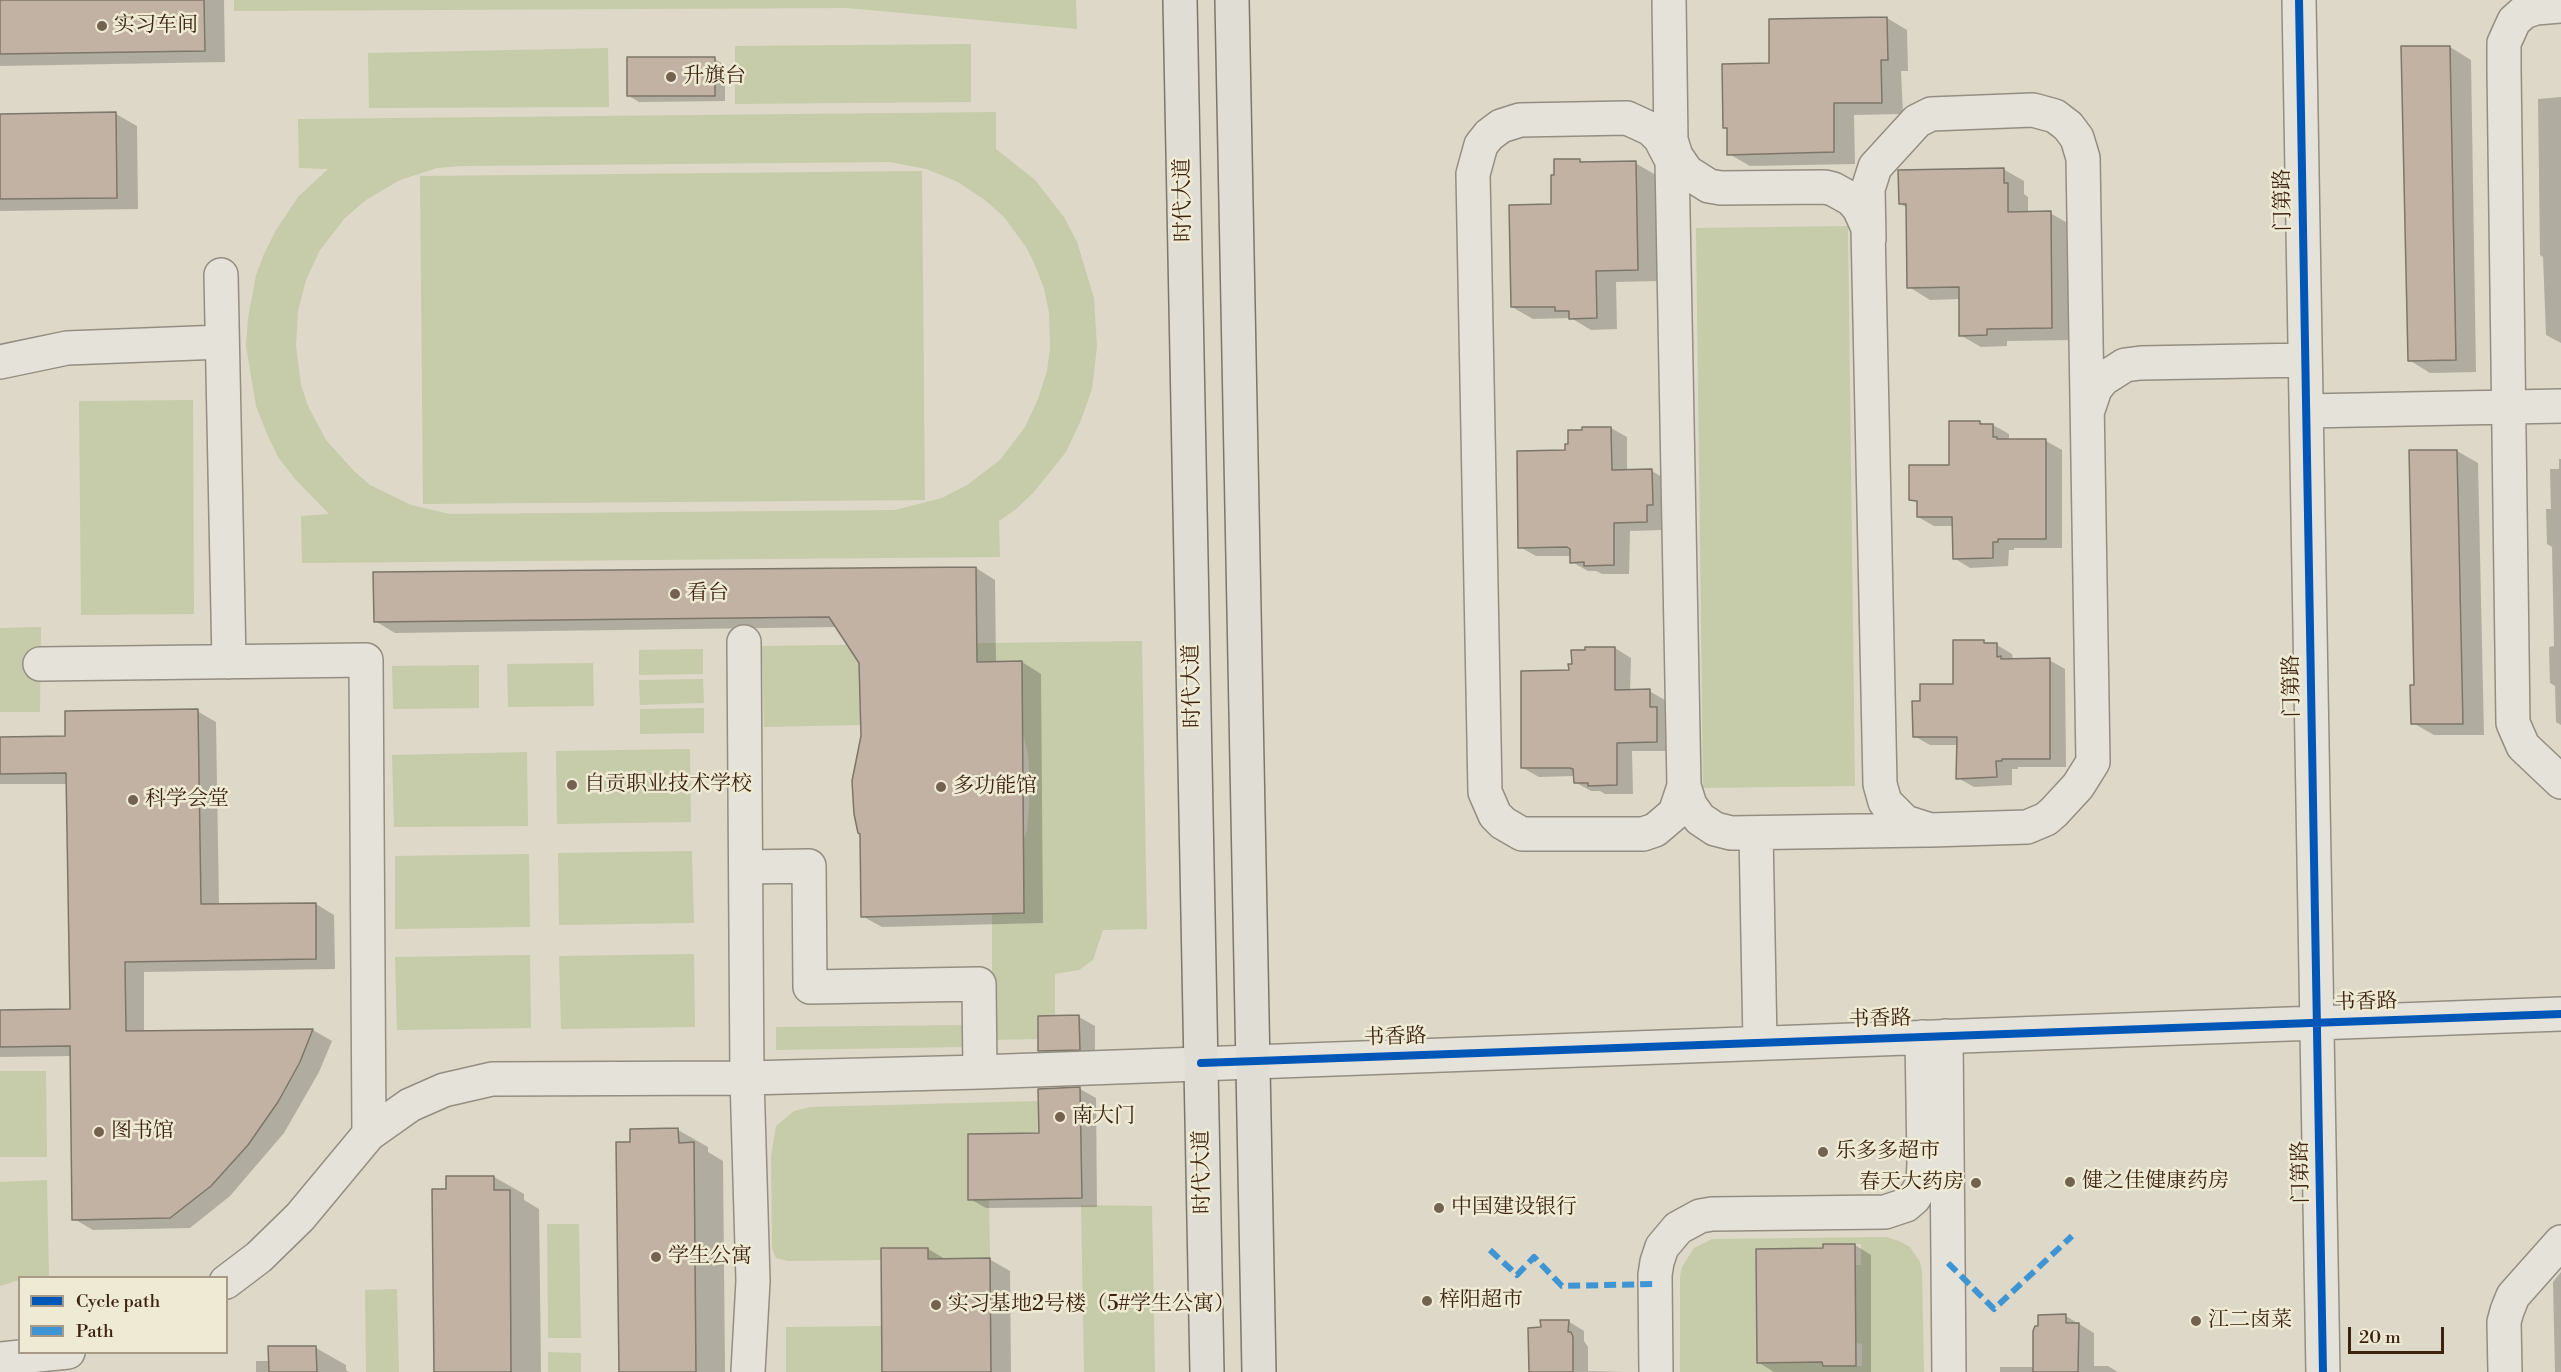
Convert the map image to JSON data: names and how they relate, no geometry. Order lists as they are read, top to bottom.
{
  "streets": {
    "main road": ["时代大道"],
    "street": ["门第路", "书香路"]
  },
  "crossings": [
    ["时代大道", "书香路"],
    ["门第路", "书香路"]
  ],
  "places": [
    "实习车间",
    "升旗台",
    "看台",
    "自贡职业技术学校",
    "多功能馆",
    "科学会堂",
    "南大门",
    "图书馆",
    "乐多多超市",
    "健之佳健康药房",
    "春天大药房",
    "中国建设银行",
    "学生公寓",
    "梓阳超市",
    "实习基地2号楼（5#学生公寓）",
    "江二卤菜"
  ],
  "legend": ["Cycle path", "Path"],
  "scale_bar": "20 m"
}
